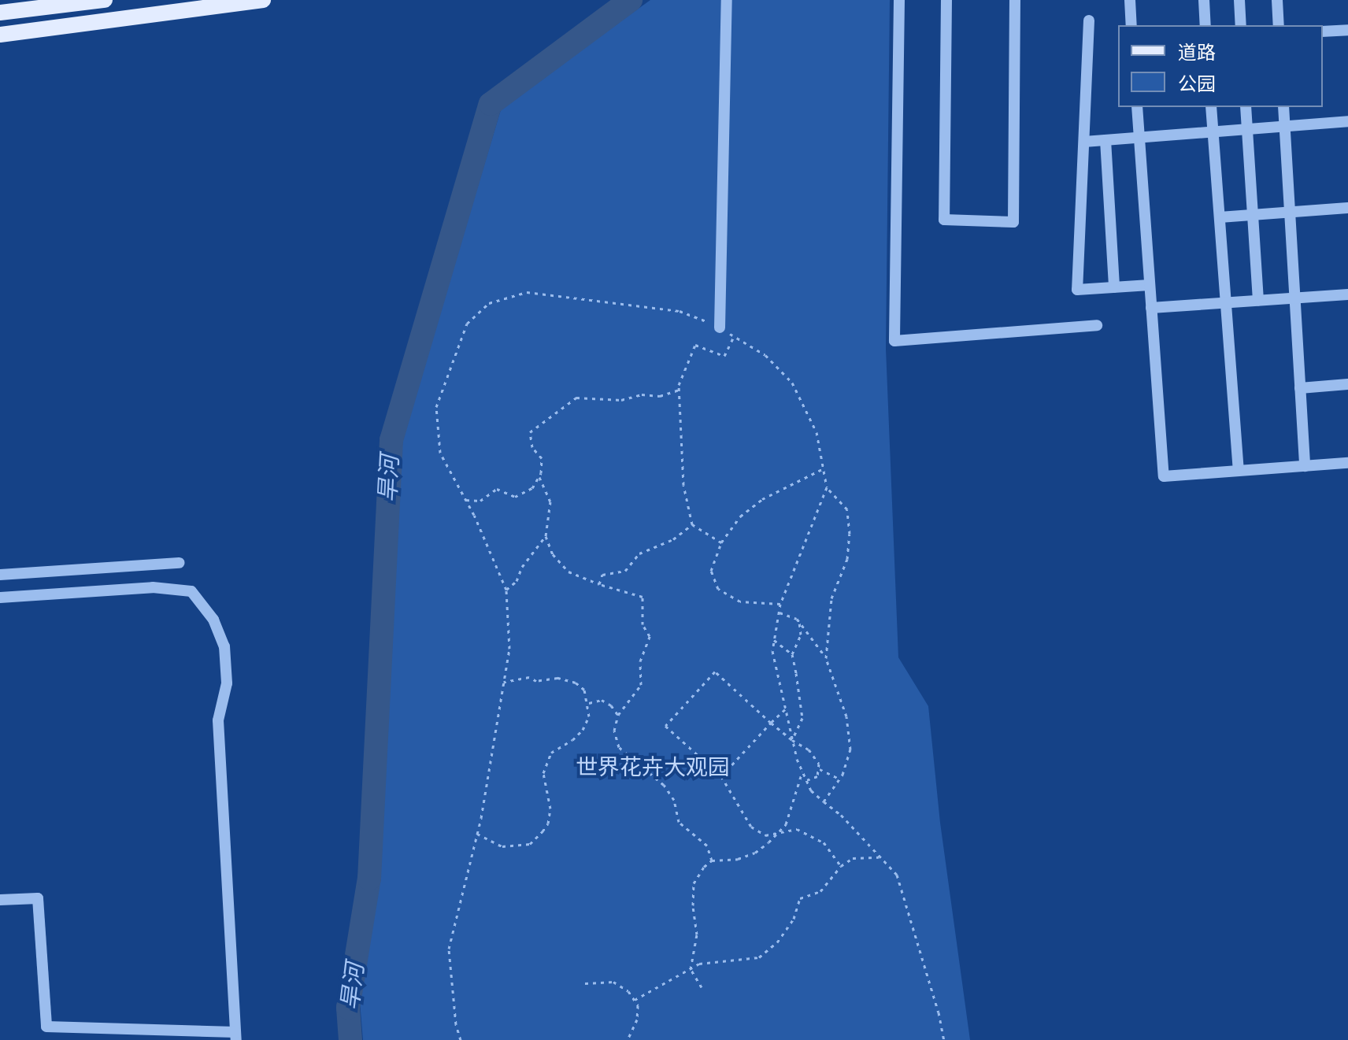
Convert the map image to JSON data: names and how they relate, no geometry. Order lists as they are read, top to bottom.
{
  "water": ["旱河"],
  "parks": ["世界花卉大观园"],
  "legend": ["道路", "公园"]
}
